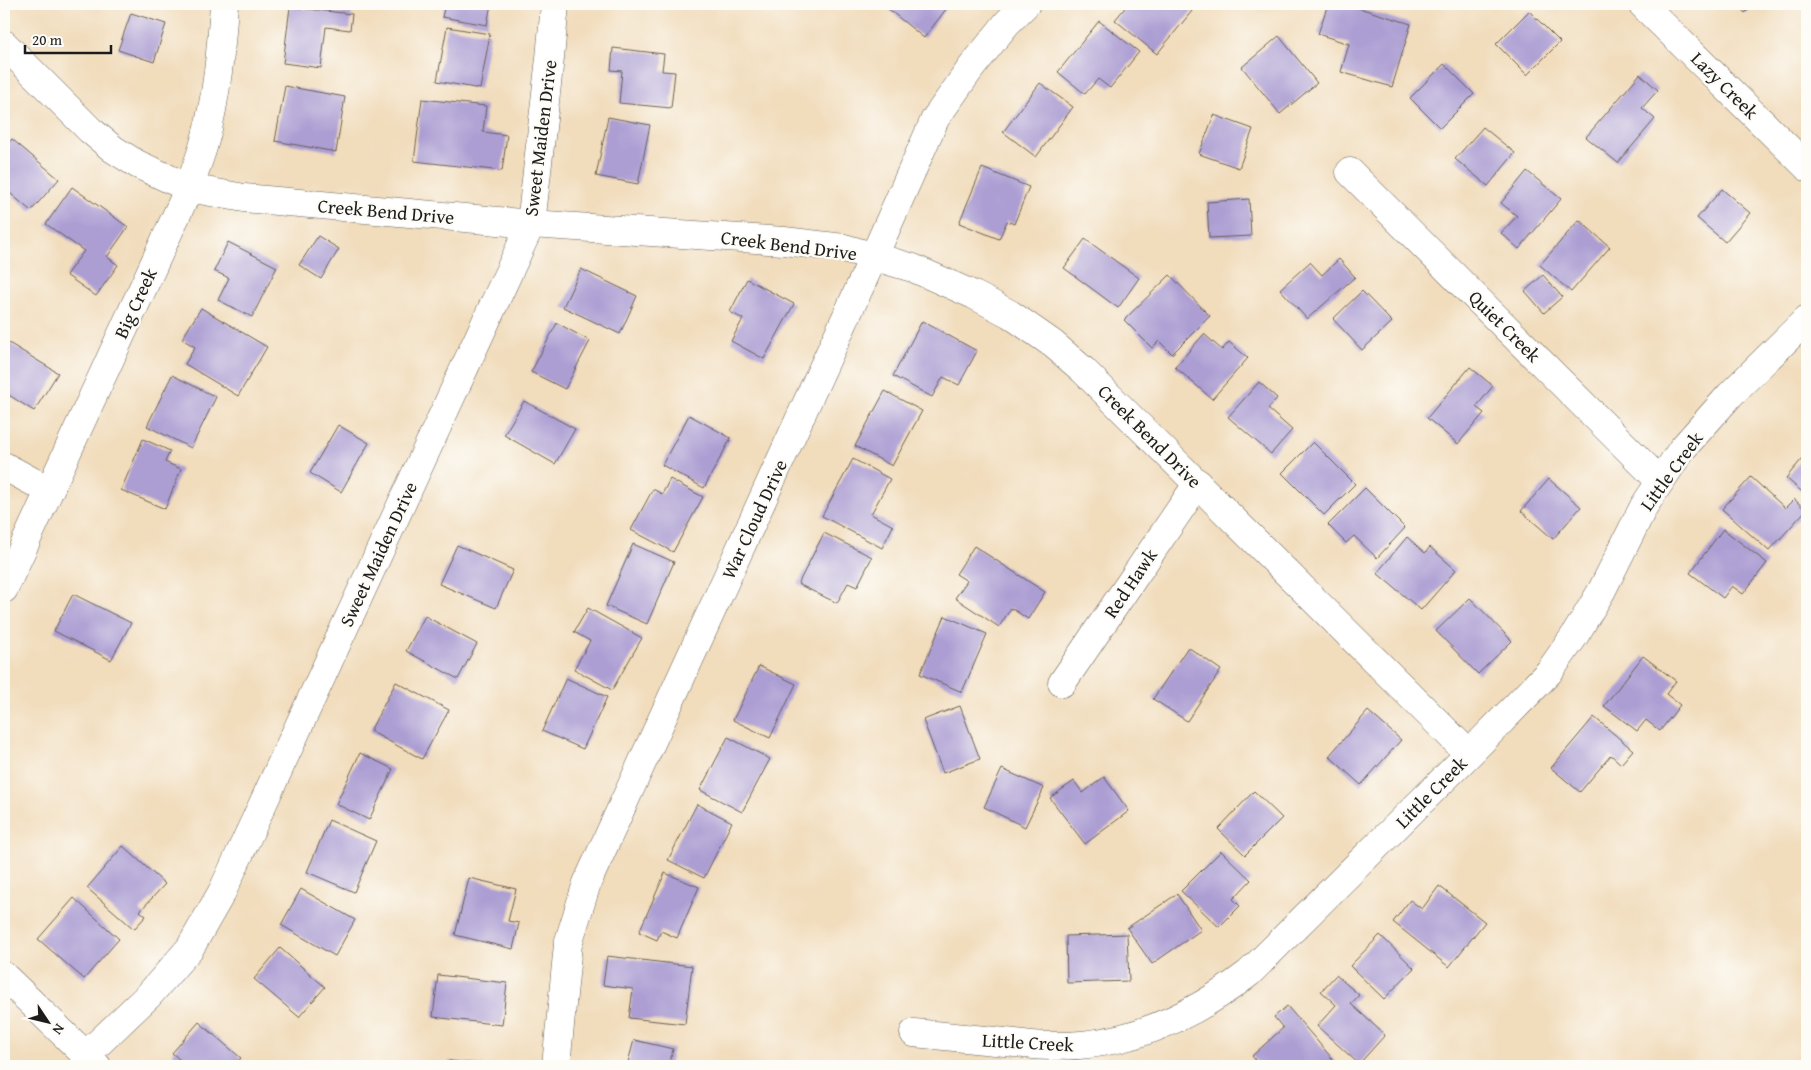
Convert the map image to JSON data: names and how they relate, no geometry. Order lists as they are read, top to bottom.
{
  "streets": {
    "street": [
      "Lazy Creek",
      "Sweet Maiden Drive",
      "Creek Bend Drive",
      "Big Creek",
      "Quiet Creek",
      "Little Creek",
      "War Cloud Drive",
      "Red Hawk"
    ]
  },
  "crossings": [
    ["Sweet Maiden Drive", "Creek Bend Drive"],
    ["Creek Bend Drive", "Big Creek"],
    ["Creek Bend Drive", "Little Creek"],
    ["Creek Bend Drive", "War Cloud Drive"],
    ["Creek Bend Drive", "Red Hawk"],
    ["Quiet Creek", "Little Creek"]
  ],
  "scale_bar": "20 m",
  "north": "bottom right"
}
